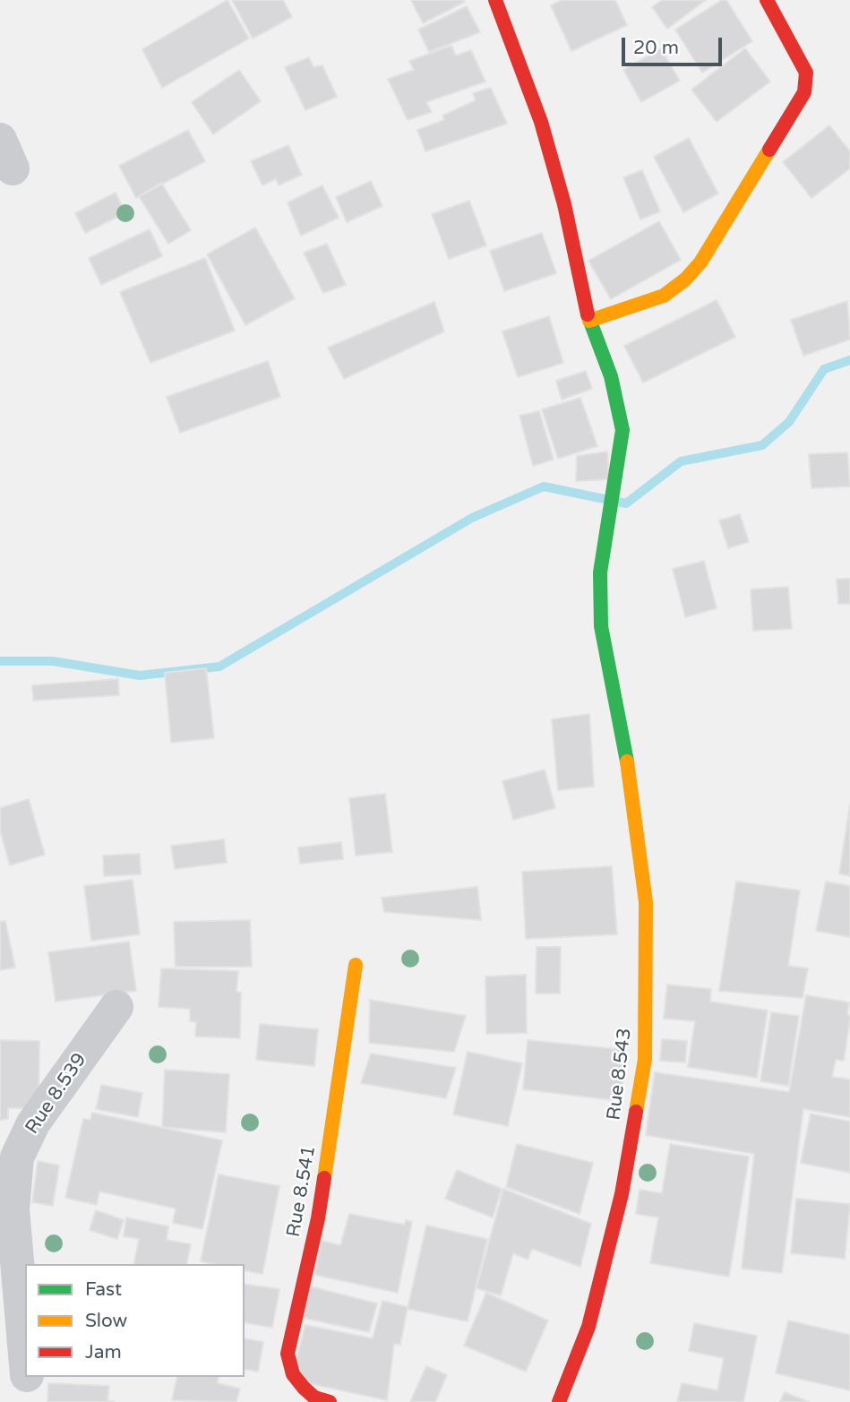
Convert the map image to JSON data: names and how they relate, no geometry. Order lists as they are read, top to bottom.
{
  "streets": {
    "street": ["Rue 8.543", "Rue 8.539", "Rue 8.541"]
  },
  "legend": ["Fast", "Slow", "Jam"],
  "scale_bar": "20 m"
}
